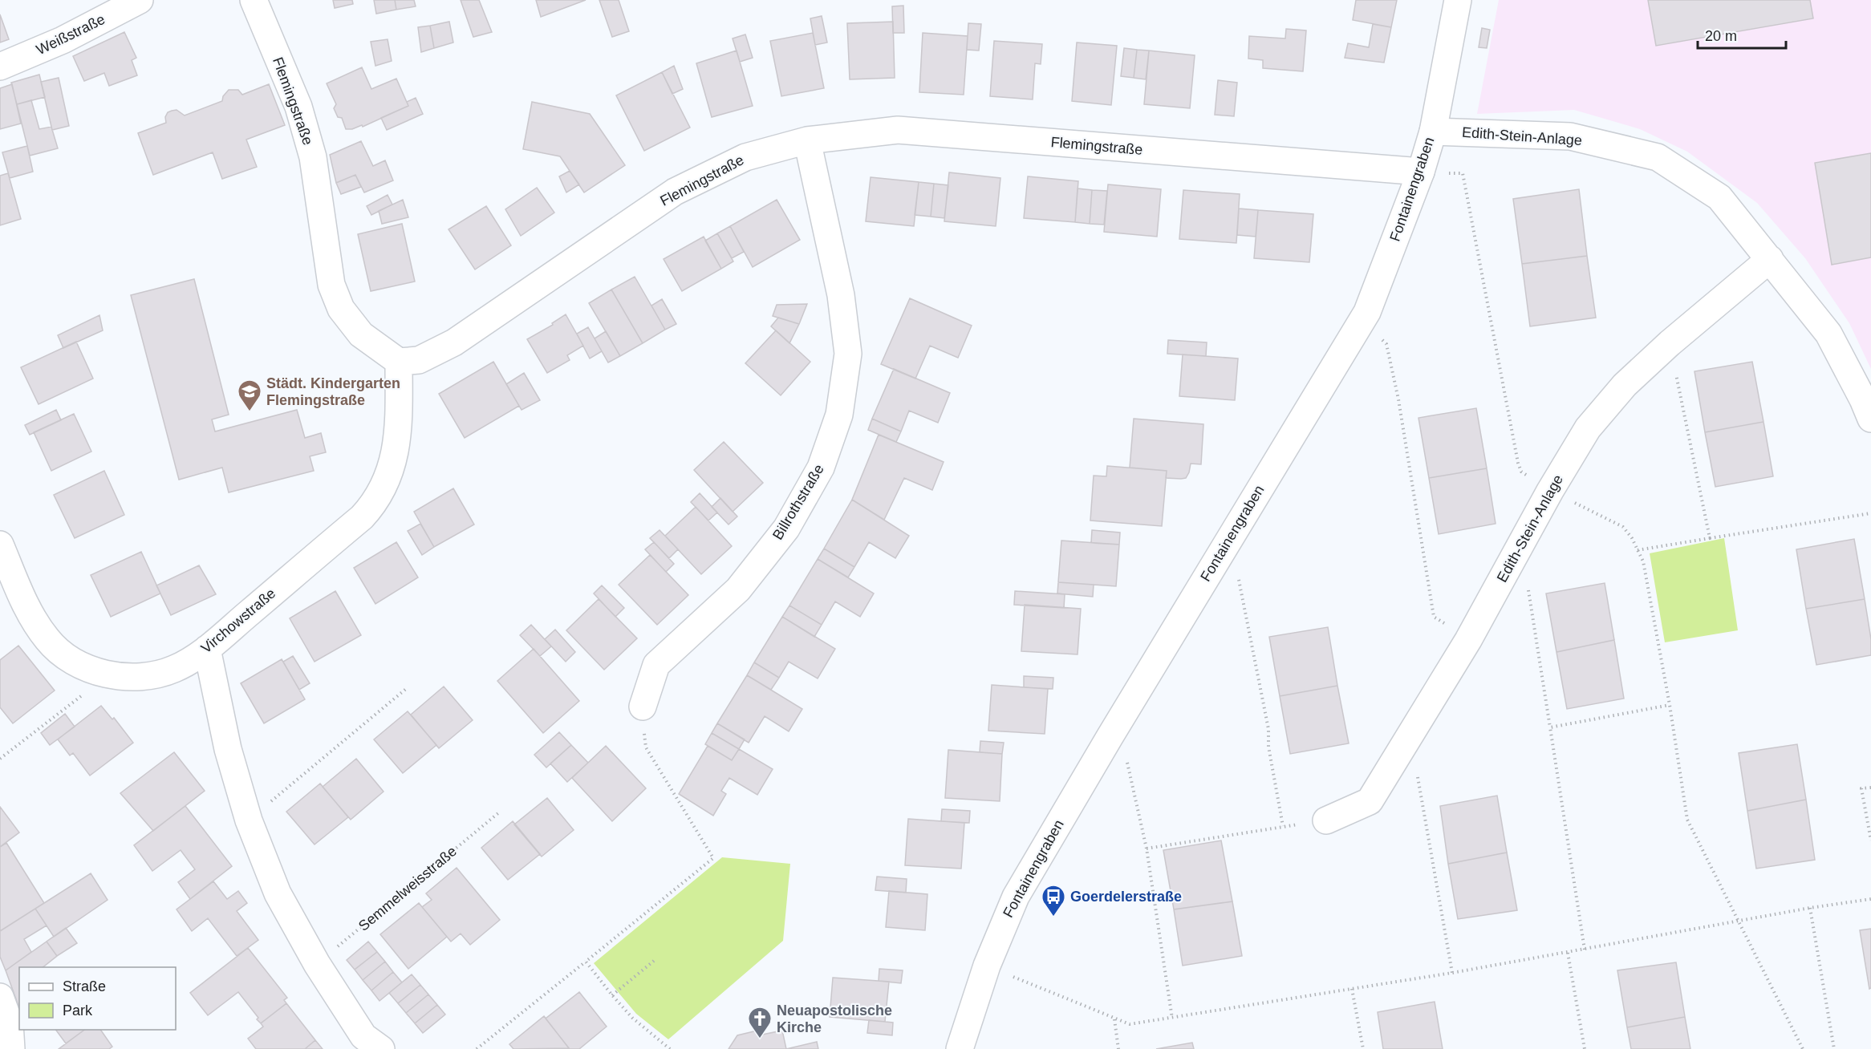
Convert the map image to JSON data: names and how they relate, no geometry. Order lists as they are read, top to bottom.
{
  "streets": {
    "street": [
      "Weißstraße",
      "Flemingstraße",
      "Edith-Stein-Anlage",
      "Fontainengraben",
      "Billrothstraße",
      "Virchowstraße"
    ],
    "path": ["Semmelweisstraße"]
  },
  "crossings": [
    ["Flemingstraße", "Fontainengraben"],
    ["Flemingstraße", "Billrothstraße"],
    ["Flemingstraße", "Virchowstraße"],
    ["Edith-Stein-Anlage", "Fontainengraben"]
  ],
  "places": {
    "school or university": ["Städt. Kindergarten Flemingstraße"],
    "bus stop": ["Goerdelerstraße"],
    "church": ["Neuapostolische Kirche"]
  },
  "legend": ["Straße", "Park"],
  "scale_bar": "20 m"
}
